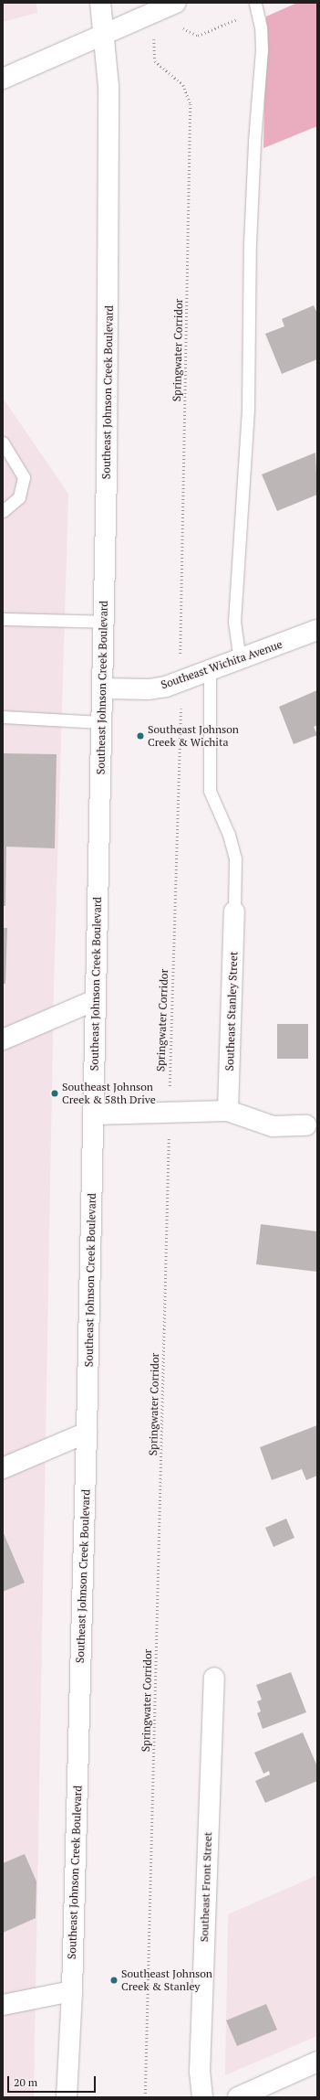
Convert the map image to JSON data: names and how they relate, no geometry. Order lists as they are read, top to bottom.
{
  "streets": {
    "main road": [
      "Southeast Johnson Creek Boulevard",
      "Southeast Wichita Avenue",
      "Southeast Stanley Street",
      "Southeast Front Street"
    ],
    "path": ["Springwater Corridor"]
  },
  "crossings": [
    ["Southeast Johnson Creek Boulevard", "Southeast Wichita Avenue"]
  ],
  "places": ["Southeast Johnson Creek & Wichita", "Southeast Johnson Creek & 58th Drive", "Southeast Johnson Creek & Stanley"],
  "scale_bar": "20 m"
}
